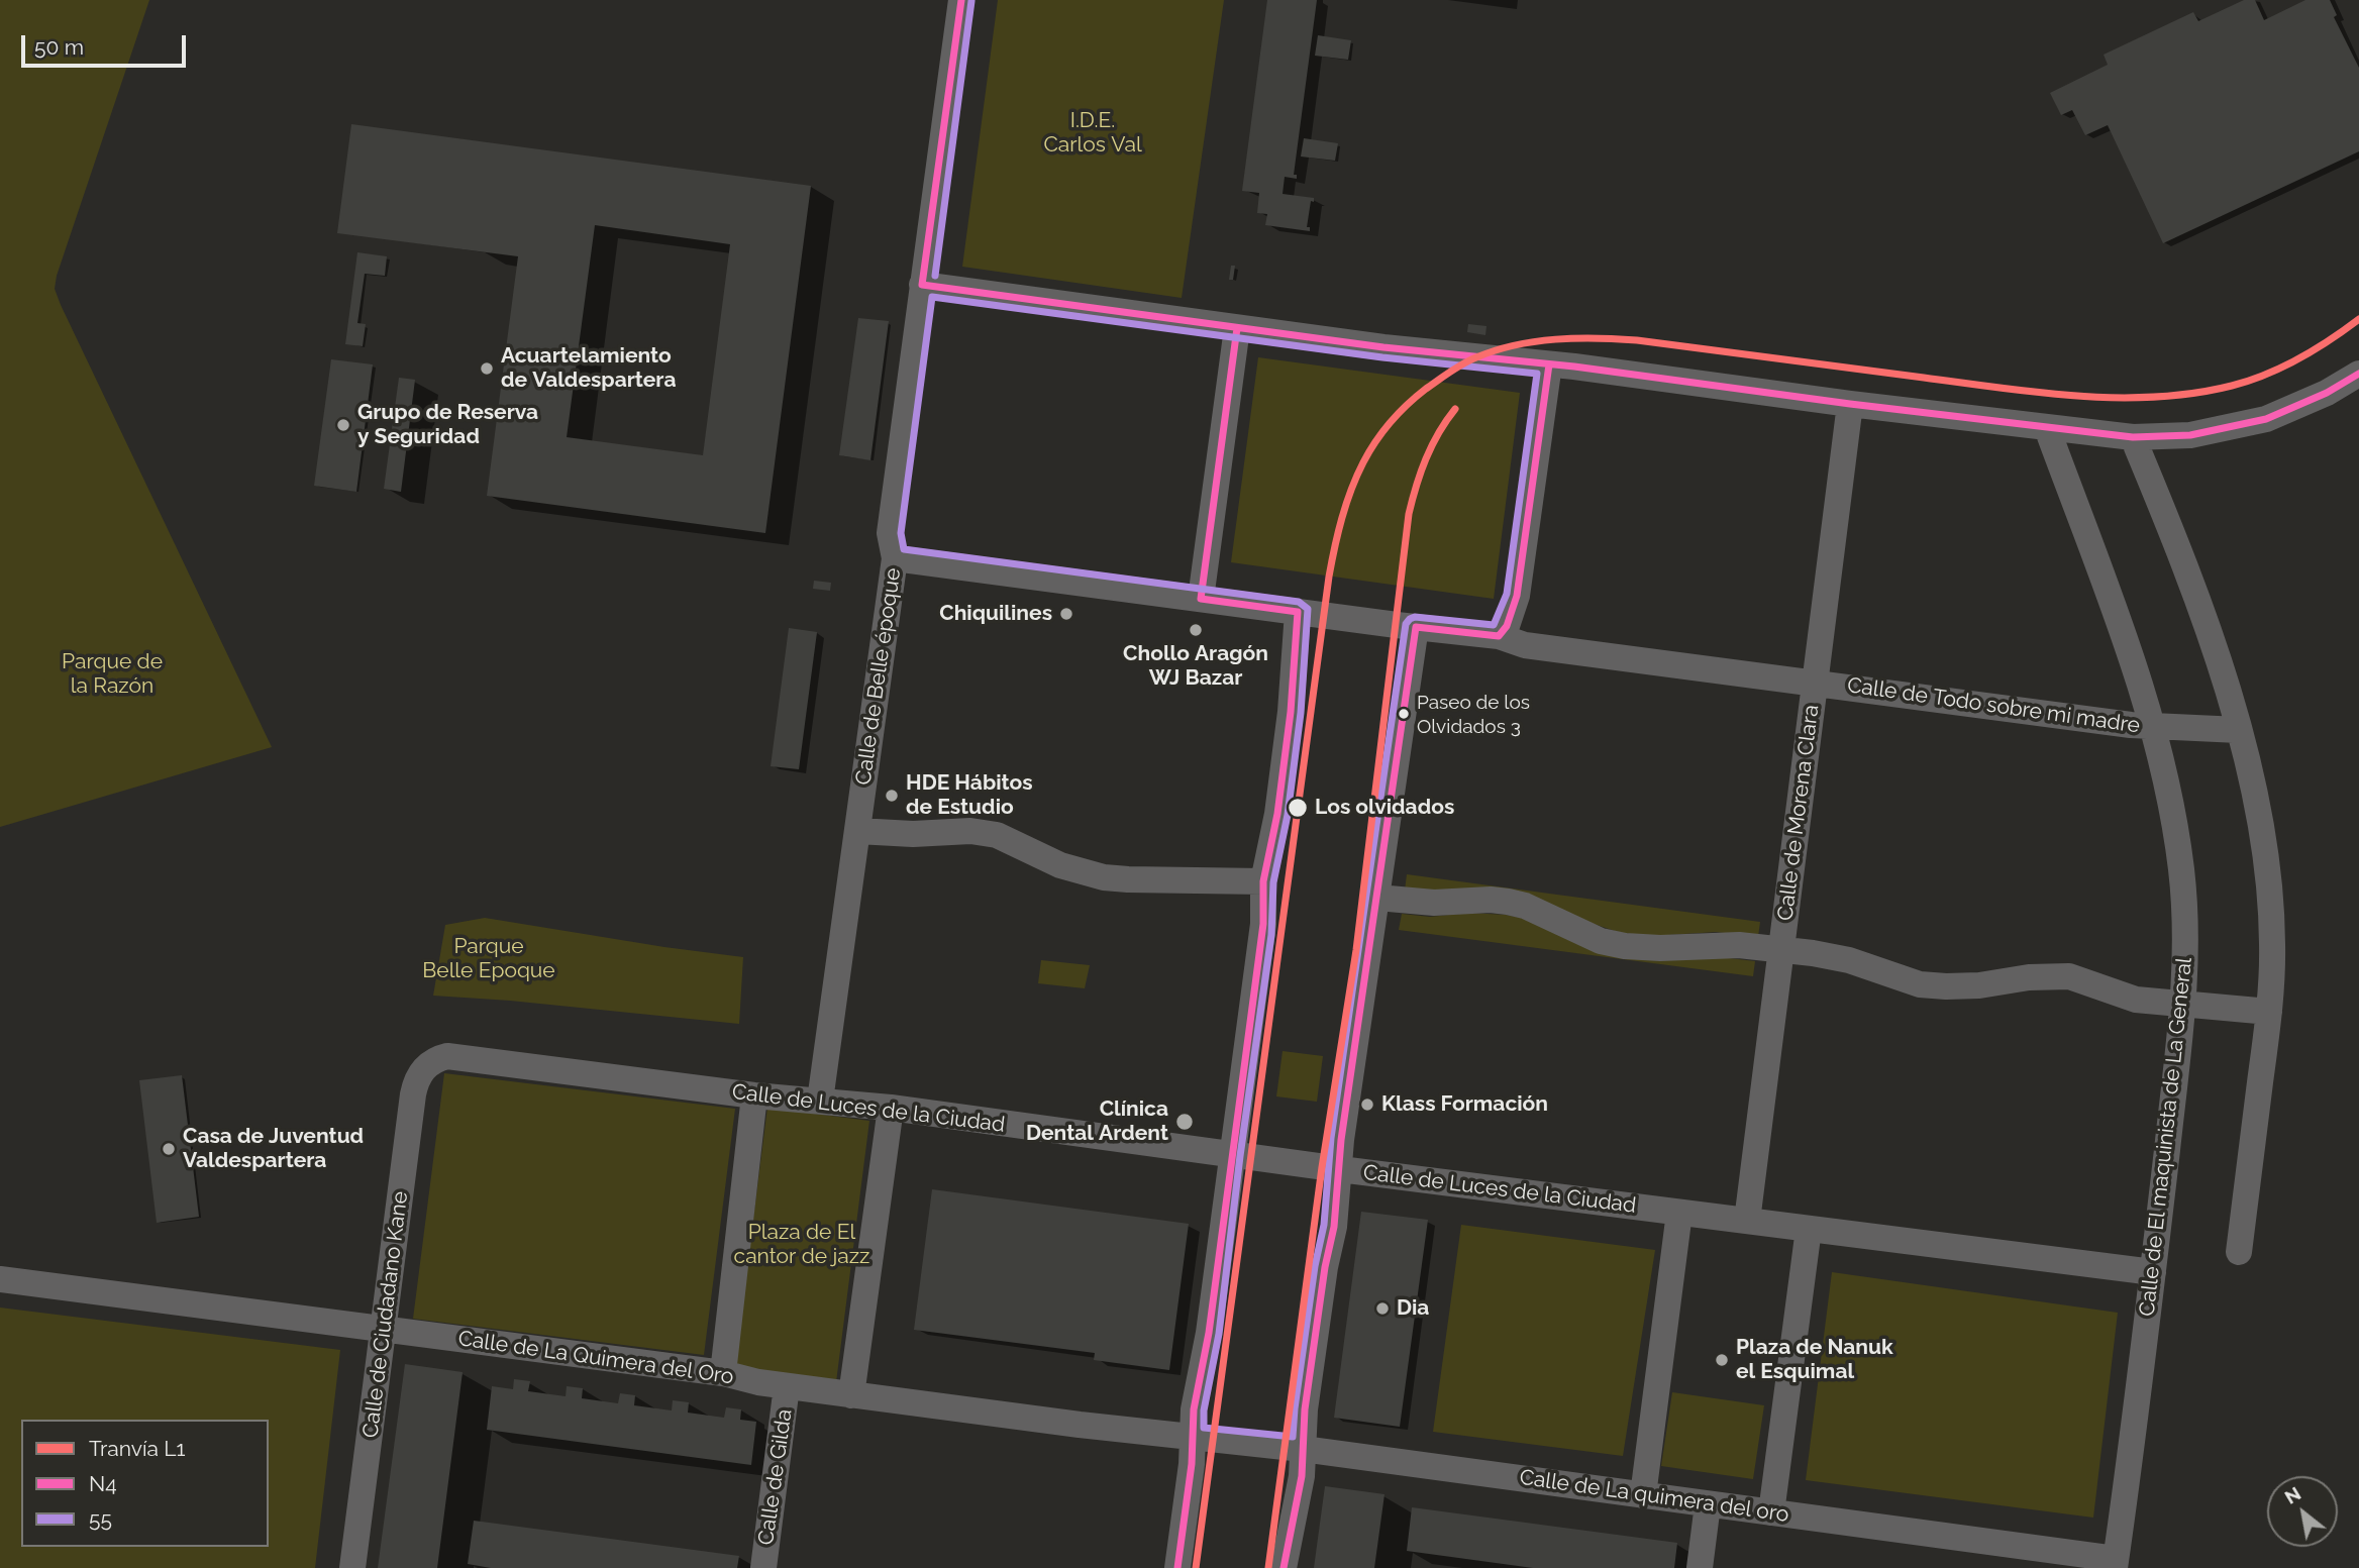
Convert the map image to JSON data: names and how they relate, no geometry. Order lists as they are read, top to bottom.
{
  "streets": {
    "street": [
      "Calle de Belle époque",
      "Calle de Todo sobre mi madre",
      "Calle de Morena Clara",
      "Calle de Luces de la Ciudad",
      "Calle de El maquinista de La General",
      "Calle de Ciudadano Kane",
      "Calle de La Quimera del Oro",
      "Calle de Gilda",
      "Calle de La quimera del oro"
    ]
  },
  "crossings": [
    ["Calle de Belle époque", "Calle de Luces de la Ciudad"],
    ["Calle de Todo sobre mi madre", "Calle de Morena Clara"],
    ["Calle de Todo sobre mi madre", "Calle de El maquinista de La General"],
    ["Calle de Morena Clara", "Calle de Luces de la Ciudad"],
    ["Calle de Luces de la Ciudad", "Calle de El maquinista de La General"],
    ["Calle de Luces de la Ciudad", "Calle de Ciudadano Kane"],
    ["Calle de El maquinista de La General", "Calle de La quimera del oro"],
    ["Calle de Ciudadano Kane", "Calle de La Quimera del Oro"],
    ["Calle de La Quimera del Oro", "Calle de Gilda"],
    ["Calle de La Quimera del Oro", "Calle de La quimera del oro"]
  ],
  "parks": [
    "I.D.E. Carlos Val",
    "Parque de la Razón",
    "Parque Belle Epoque",
    "Plaza de El cantor de jazz"
  ],
  "places": [
    "Acuartelamiento de Valdespartera",
    "Grupo de Reserva y Seguridad",
    "Chiquilines",
    "Chollo Aragón WJ Bazar",
    "Paseo de los Olvidados 3",
    "HDE Hábitos de Estudio",
    "Los olvidados",
    "Klass Formación",
    "Clínica Dental Ardent",
    "Casa de Juventud Valdespartera",
    "Dia",
    "Plaza de Nanuk el Esquimal"
  ],
  "lines": ["transit line N4", "transit line 55", "tram line L1"],
  "legend": ["Tranvía L1", "N4", "55"],
  "scale_bar": "50 m",
  "north": "top left"
}
